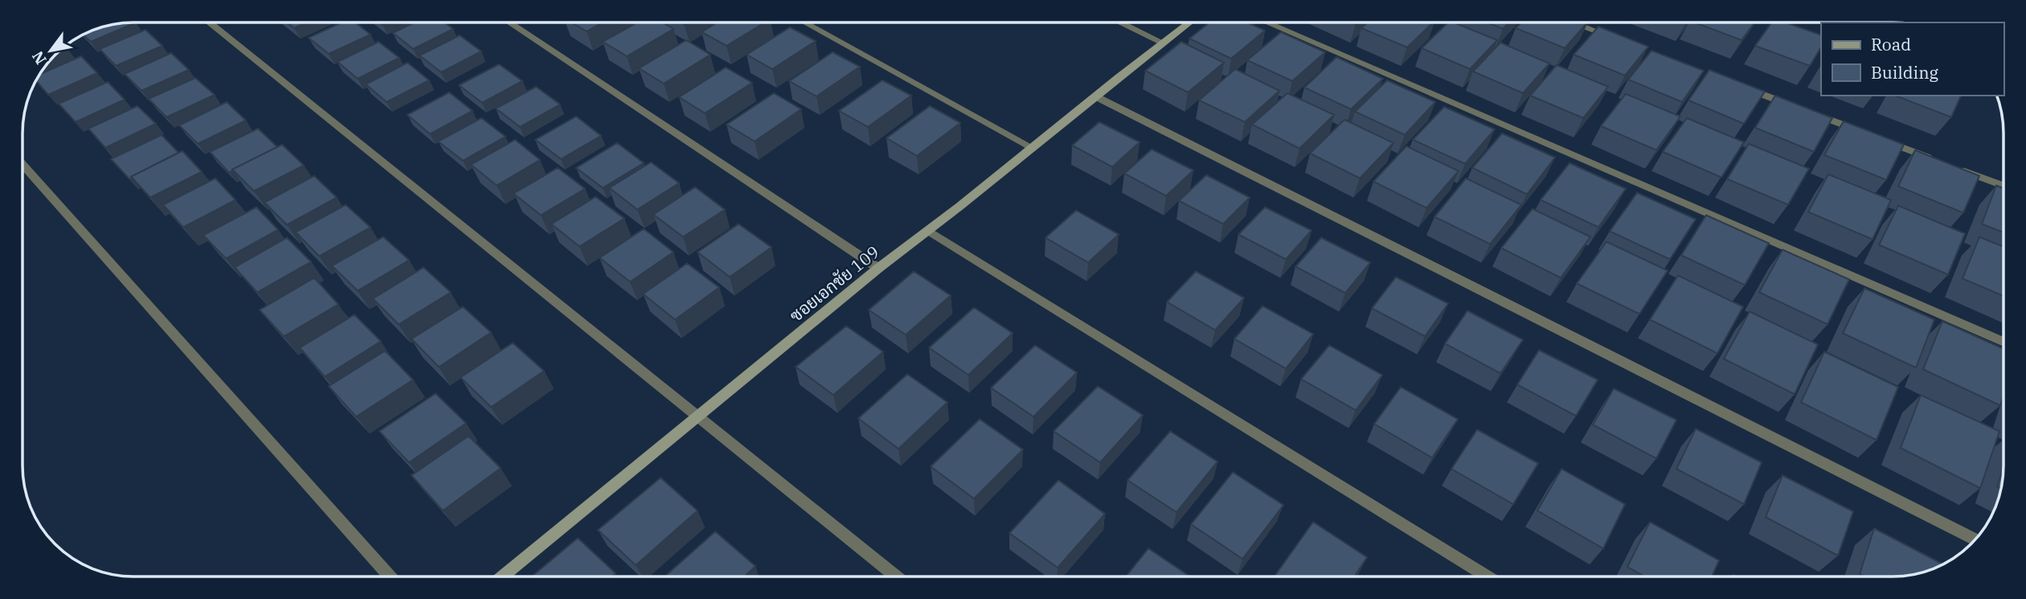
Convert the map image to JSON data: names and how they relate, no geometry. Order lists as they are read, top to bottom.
{
  "streets": {
    "street": ["ซอยเอกชัย 109"]
  },
  "legend": ["Road", "Building"],
  "north": "bottom left"
}
